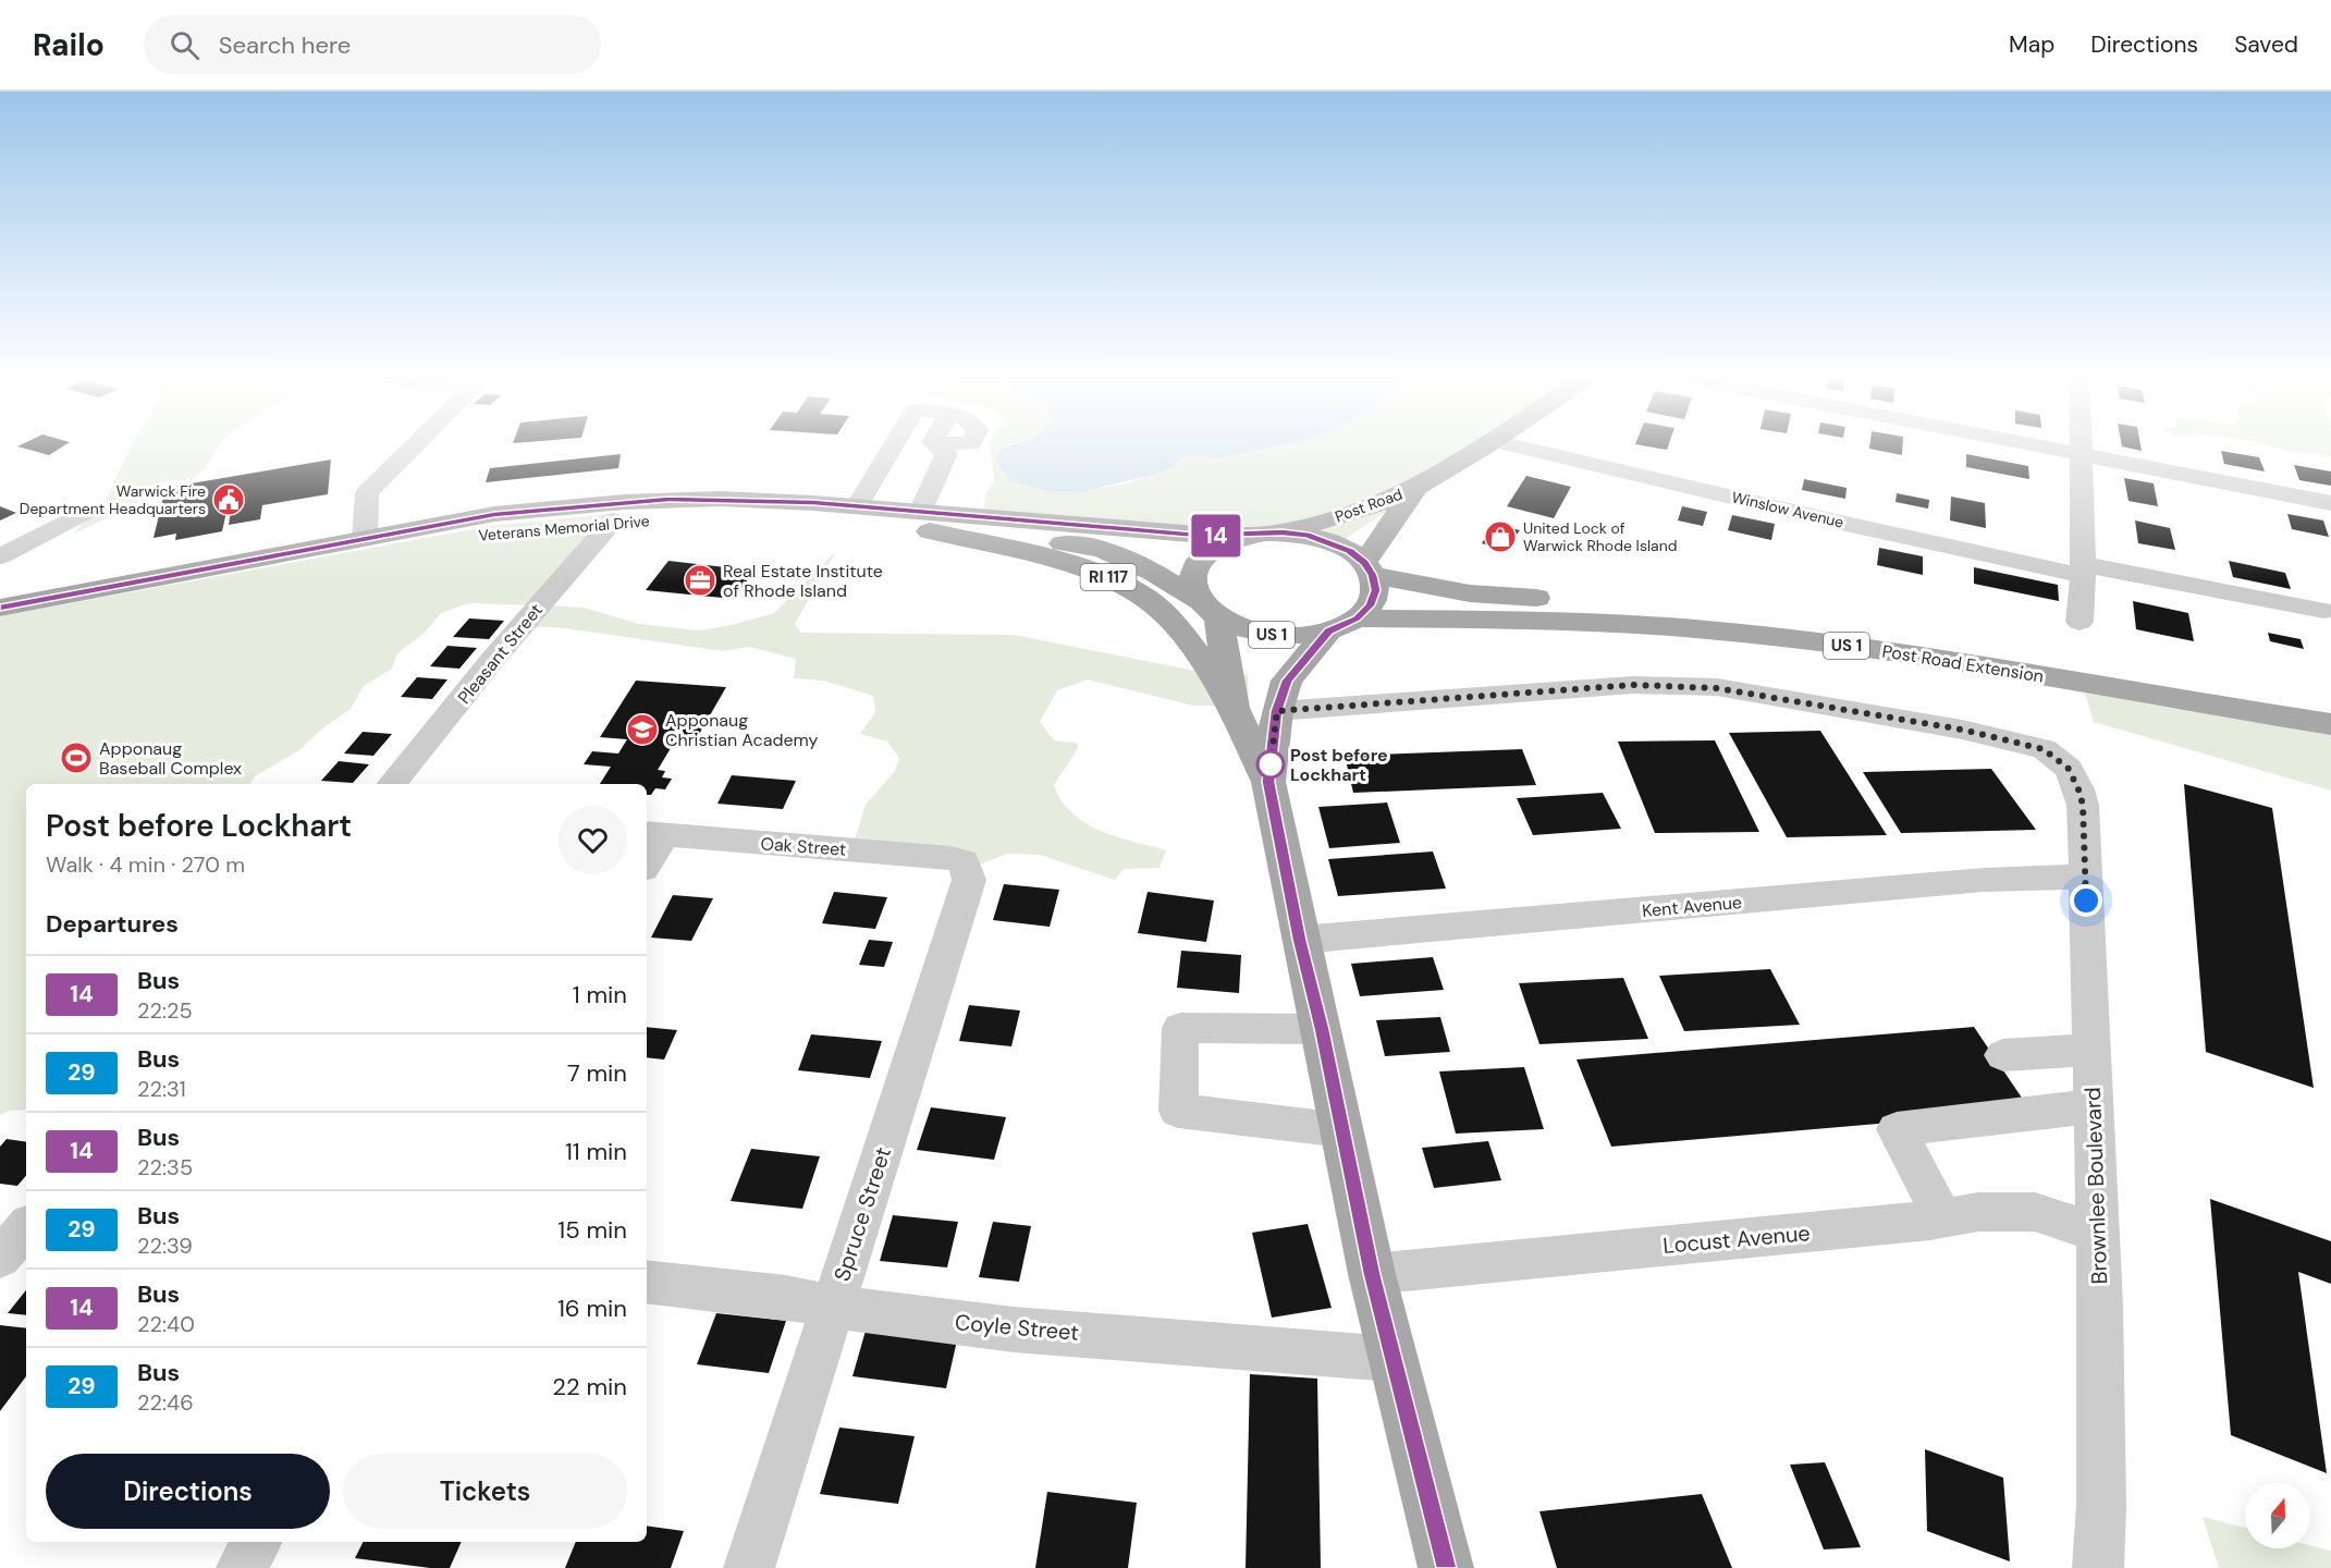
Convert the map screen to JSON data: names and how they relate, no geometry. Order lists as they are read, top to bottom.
{
  "streets": {
    "main road": [
      "Post Road",
      "Veterans Memorial Drive",
      "RI 117",
      "US 1",
      "Post Road Extension"
    ],
    "street": [
      "Winslow Avenue",
      "Pleasant Street",
      "Oak Street",
      "Kent Avenue",
      "Brownlee Boulevard",
      "Spruce Street",
      "Locust Avenue",
      "Coyle Street"
    ]
  },
  "crossings": [
    ["Post Road", "Veterans Memorial Drive"],
    ["Post Road", "RI 117"],
    ["Post Road", "US 1"],
    ["Post Road", "Post Road Extension"],
    ["Veterans Memorial Drive", "RI 117"],
    ["Veterans Memorial Drive", "US 1"],
    ["Veterans Memorial Drive", "Pleasant Street"],
    ["Veterans Memorial Drive", "Post Road Extension"],
    ["RI 117", "US 1"],
    ["RI 117", "Post Road Extension"],
    ["RI 117", "Kent Avenue"],
    ["RI 117", "Brownlee Boulevard"],
    ["RI 117", "Locust Avenue"],
    ["RI 117", "Coyle Street"],
    ["US 1", "Post Road Extension"],
    ["Oak Street", "Spruce Street"],
    ["Kent Avenue", "Brownlee Boulevard"],
    ["Brownlee Boulevard", "Locust Avenue"],
    ["Spruce Street", "Coyle Street"]
  ],
  "places": {
    "public building": ["Warwick Fire Department Headquarters"],
    "shop": ["United Lock of Warwick Rhode Island"],
    "office": ["Real Estate Institute of Rhode Island"],
    "school or university": ["Apponaug Christian Academy"],
    "sports": ["Apponaug Baseball Complex"],
    "other": ["Post before Lockhart"]
  },
  "lines": ["bus line 14"],
  "north": "top",
  "page": {
    "header": "Railo",
    "search": "Search here",
    "nav": ["Map", "Directions", "Saved"],
    "on_map": "14",
    "heading": [
      ["Post before Lockhart", "Walk · 4 min · 270 m"],
      "Departures"
    ],
    "list": [
      {
        "mark": "14",
        "name": "Bus",
        "note": "22:25",
        "value": "1 min"
      },
      {
        "mark": "29",
        "name": "Bus",
        "note": "22:31",
        "value": "7 min"
      },
      {
        "mark": "14",
        "name": "Bus",
        "note": "22:35",
        "value": "11 min"
      },
      {
        "mark": "29",
        "name": "Bus",
        "note": "22:39",
        "value": "15 min"
      },
      {
        "mark": "14",
        "name": "Bus",
        "note": "22:40",
        "value": "16 min"
      },
      {
        "mark": "29",
        "name": "Bus",
        "note": "22:46",
        "value": "22 min"
      }
    ],
    "buttons": ["Directions", "Tickets"]
  }
}
